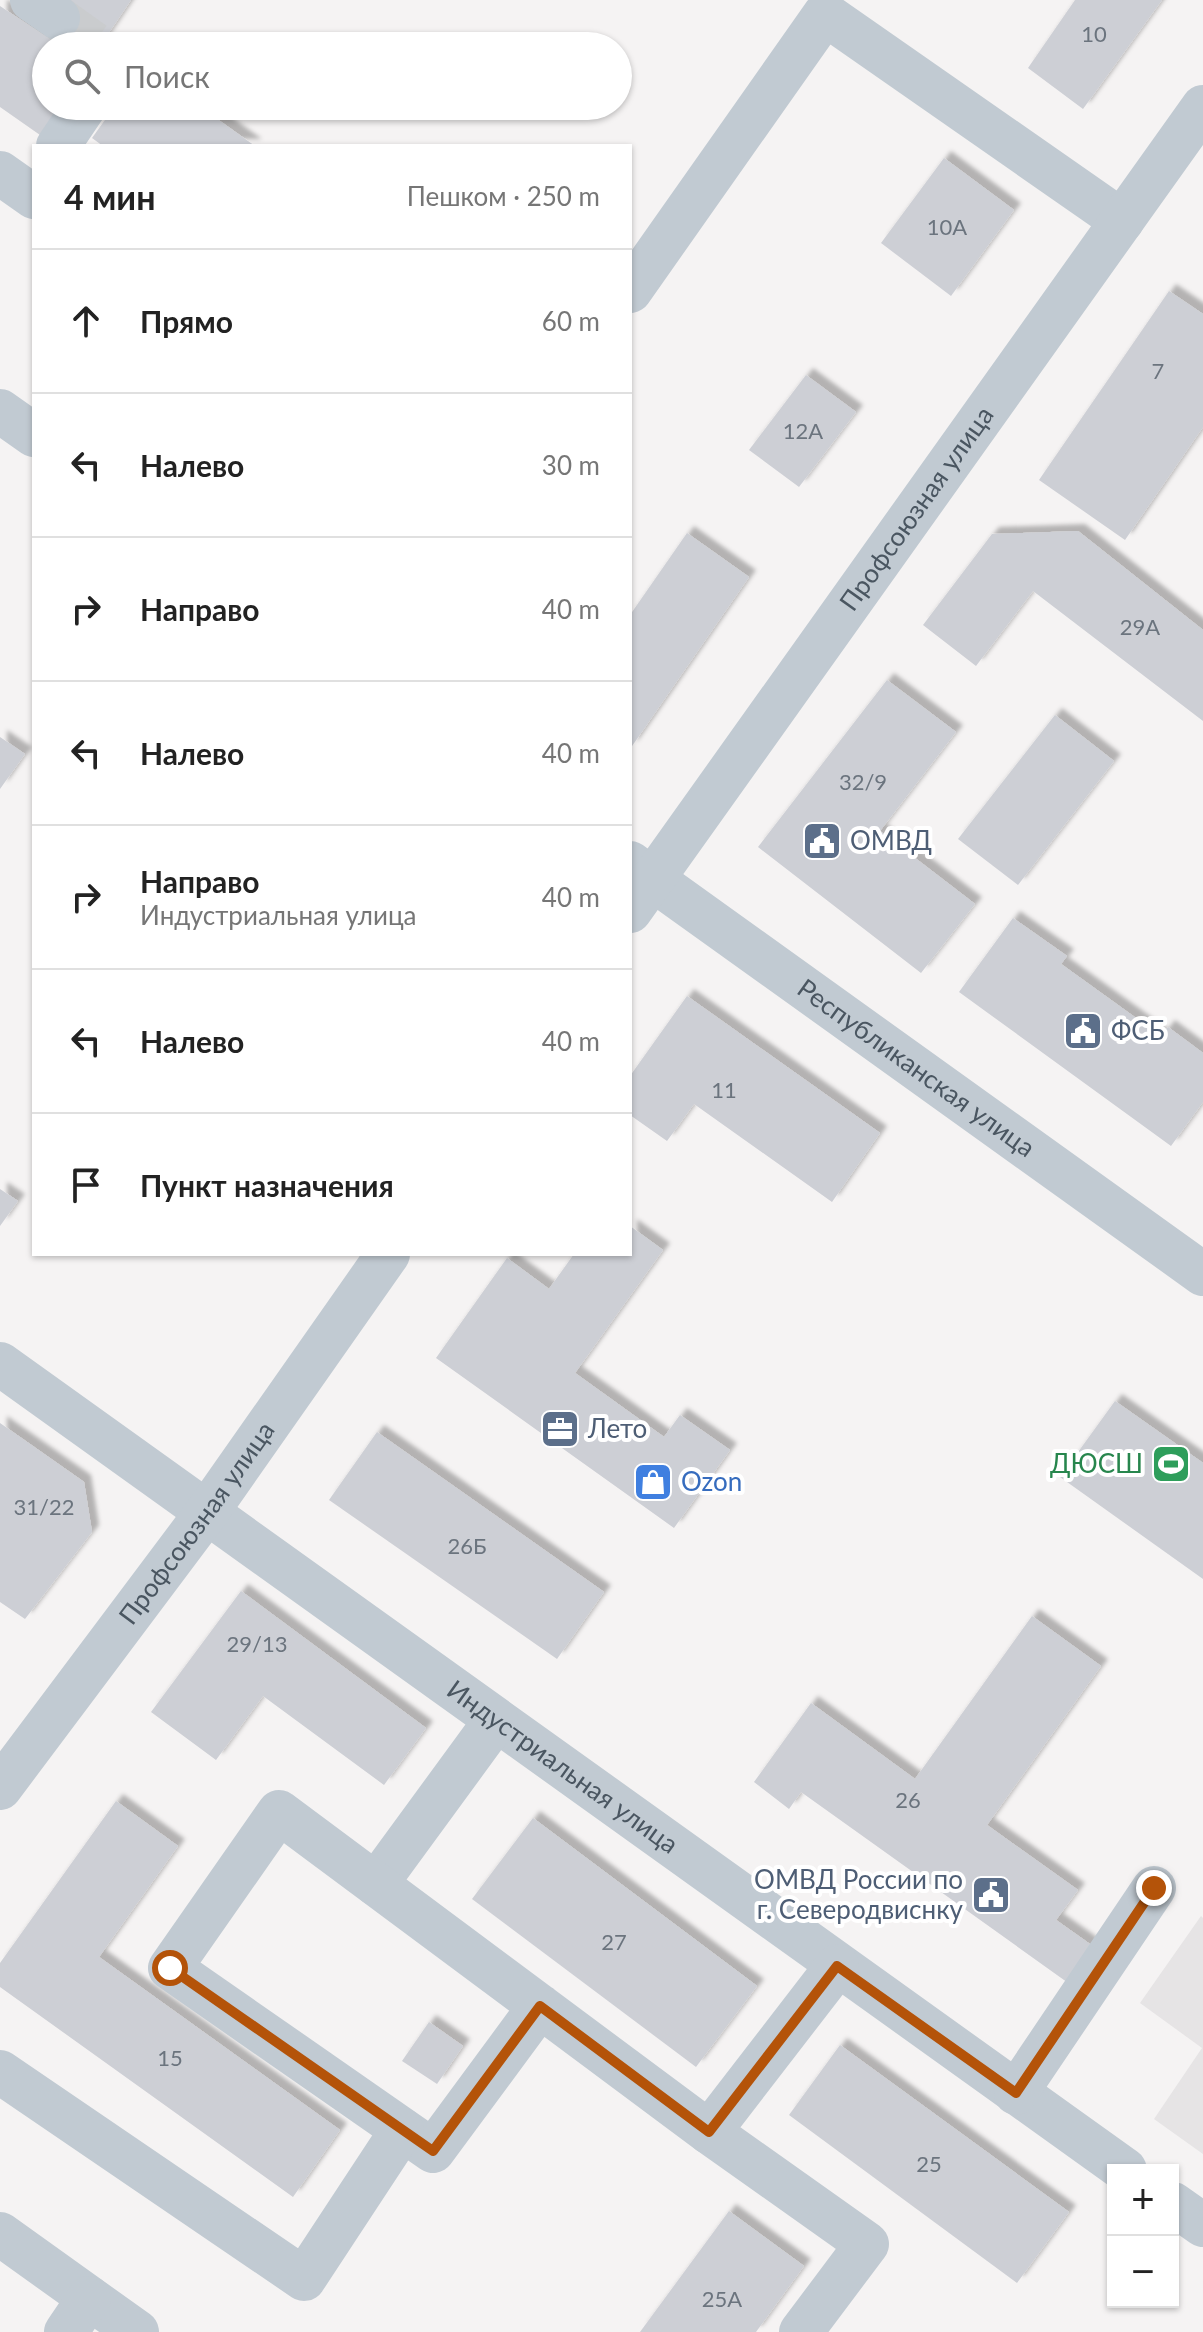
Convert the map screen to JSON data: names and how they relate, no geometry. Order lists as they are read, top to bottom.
{
  "streets": {
    "street": ["Профсоюзная улица", "Республиканская улица", "Индустриальная улица"]
  },
  "crossings": [
    ["Профсоюзная улица", "Республиканская улица"],
    ["Профсоюзная улица", "Индустриальная улица"]
  ],
  "places": {
    "public building": ["ОМВД", "ФСБ", "ОМВД России по г. Северодвиснку"],
    "office": ["Лето"],
    "sports": ["ДЮСШ"],
    "shop": ["Ozon"]
  },
  "house_numbers": [
    "10",
    "10А",
    "7",
    "12А",
    "29А",
    "32/9",
    "11",
    "31/22",
    "26Б",
    "29/13",
    "26",
    "27",
    "15",
    "25",
    "25А"
  ],
  "page": {
    "search": "Поиск",
    "heading": ["4 мин", "Пешком · 250 m"],
    "list": [
      ["Прямо", "60 m"],
      ["Налево", "30 m"],
      ["Направо", "40 m"],
      ["Налево", "40 m"],
      ["Направо", "Индустриальная улица", "40 m"],
      ["Налево", "40 m"],
      "Пункт назначения"
    ],
    "map_buttons": ["+", "−"]
  }
}
